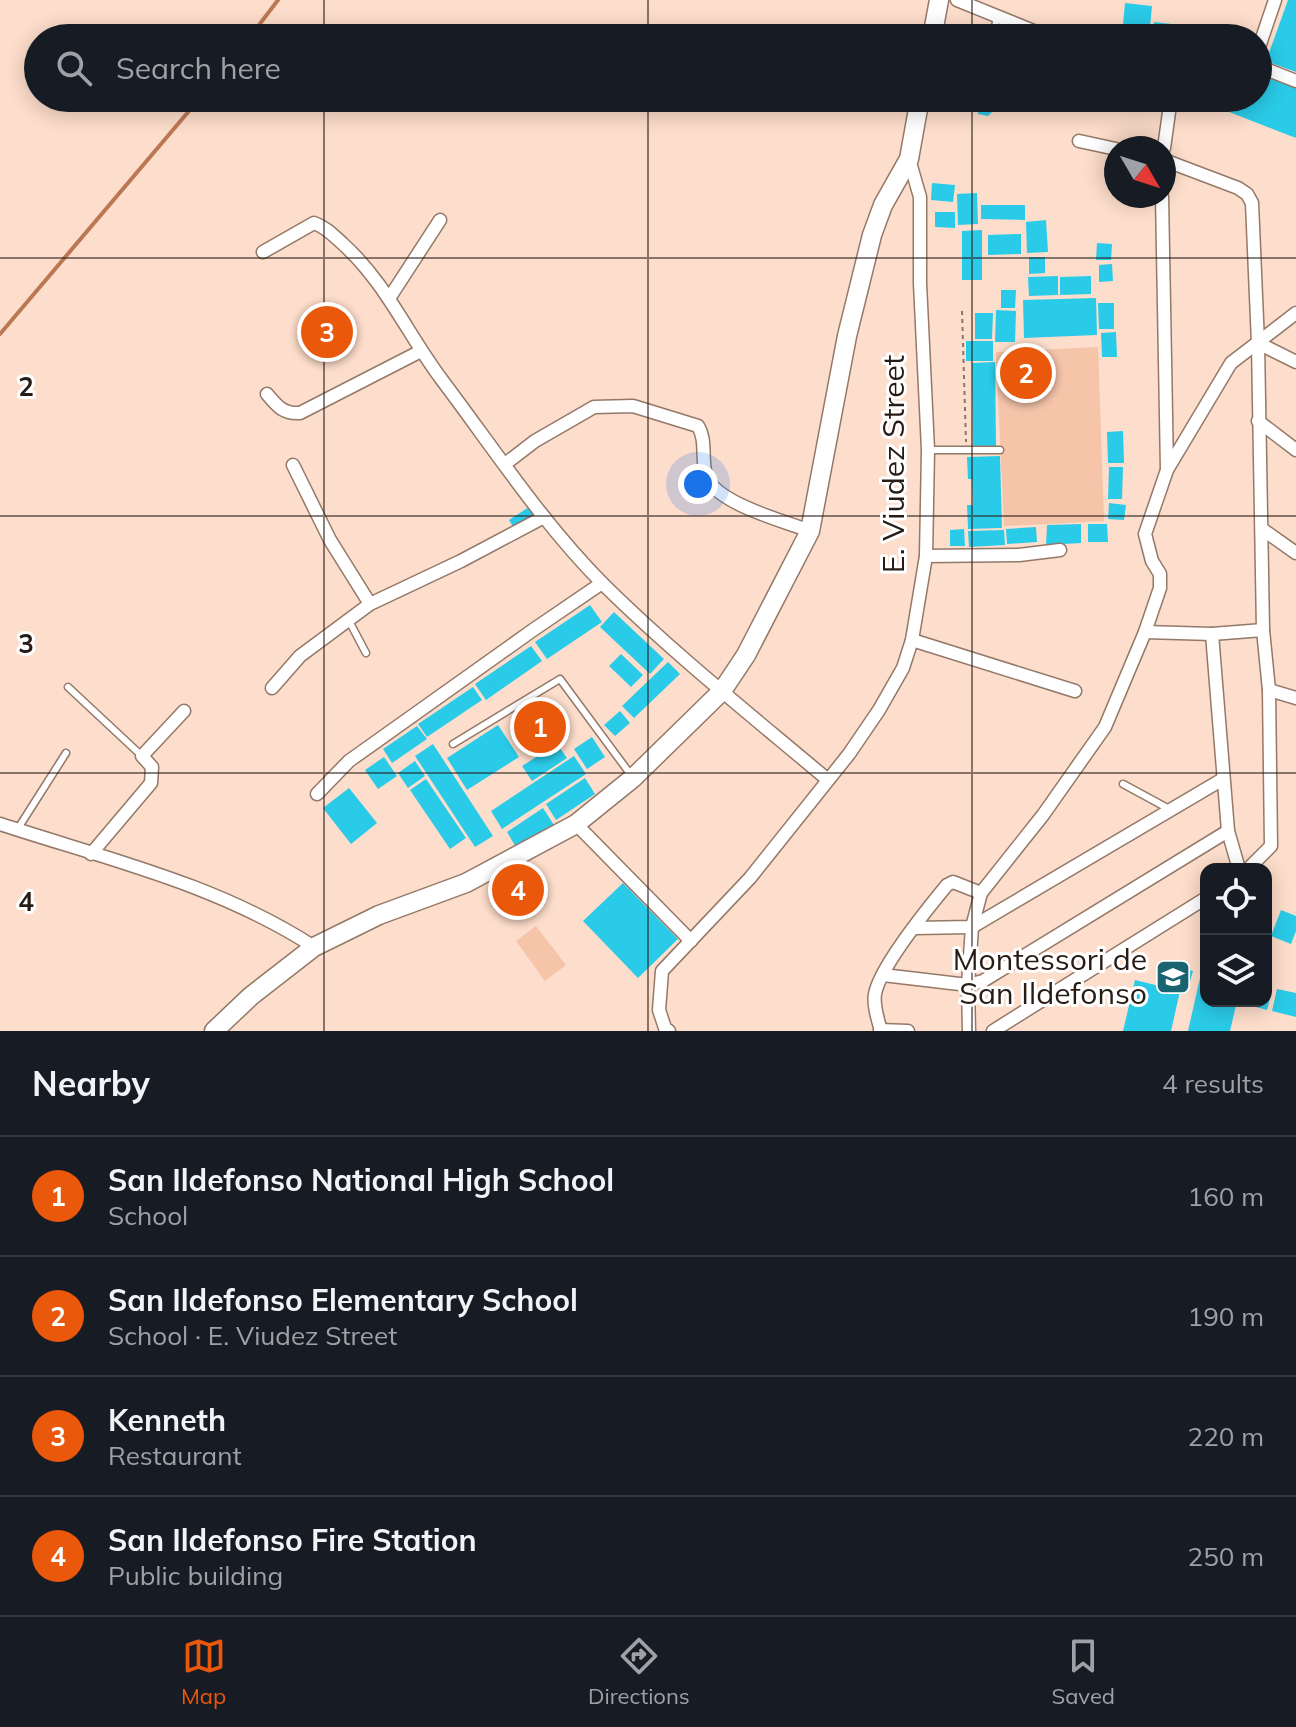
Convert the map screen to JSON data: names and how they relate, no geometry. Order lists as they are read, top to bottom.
{
  "streets": {
    "street": ["E. Viudez Street"]
  },
  "places": {
    "school or university": ["Montessori de San Ildefonso"]
  },
  "north": "bottom right",
  "page": {
    "search": "Search here",
    "pins": [
      "3",
      "2",
      "1",
      "4"
    ],
    "heading": ["Nearby", "4 results"],
    "list": [
      {
        "mark": "1",
        "name": "San Ildefonso National High School",
        "note": "School",
        "value": "160 m"
      },
      {
        "mark": "2",
        "name": "San Ildefonso Elementary School",
        "note": "School · E. Viudez Street",
        "value": "190 m"
      },
      {
        "mark": "3",
        "name": "Kenneth",
        "note": "Restaurant",
        "value": "220 m"
      },
      {
        "mark": "4",
        "name": "San Ildefonso Fire Station",
        "note": "Public building",
        "value": "250 m"
      }
    ],
    "nav": ["Map", "Directions", "Saved"]
  },
  "grid": {
    "rows": ["2", "3", "4"]
  }
}
